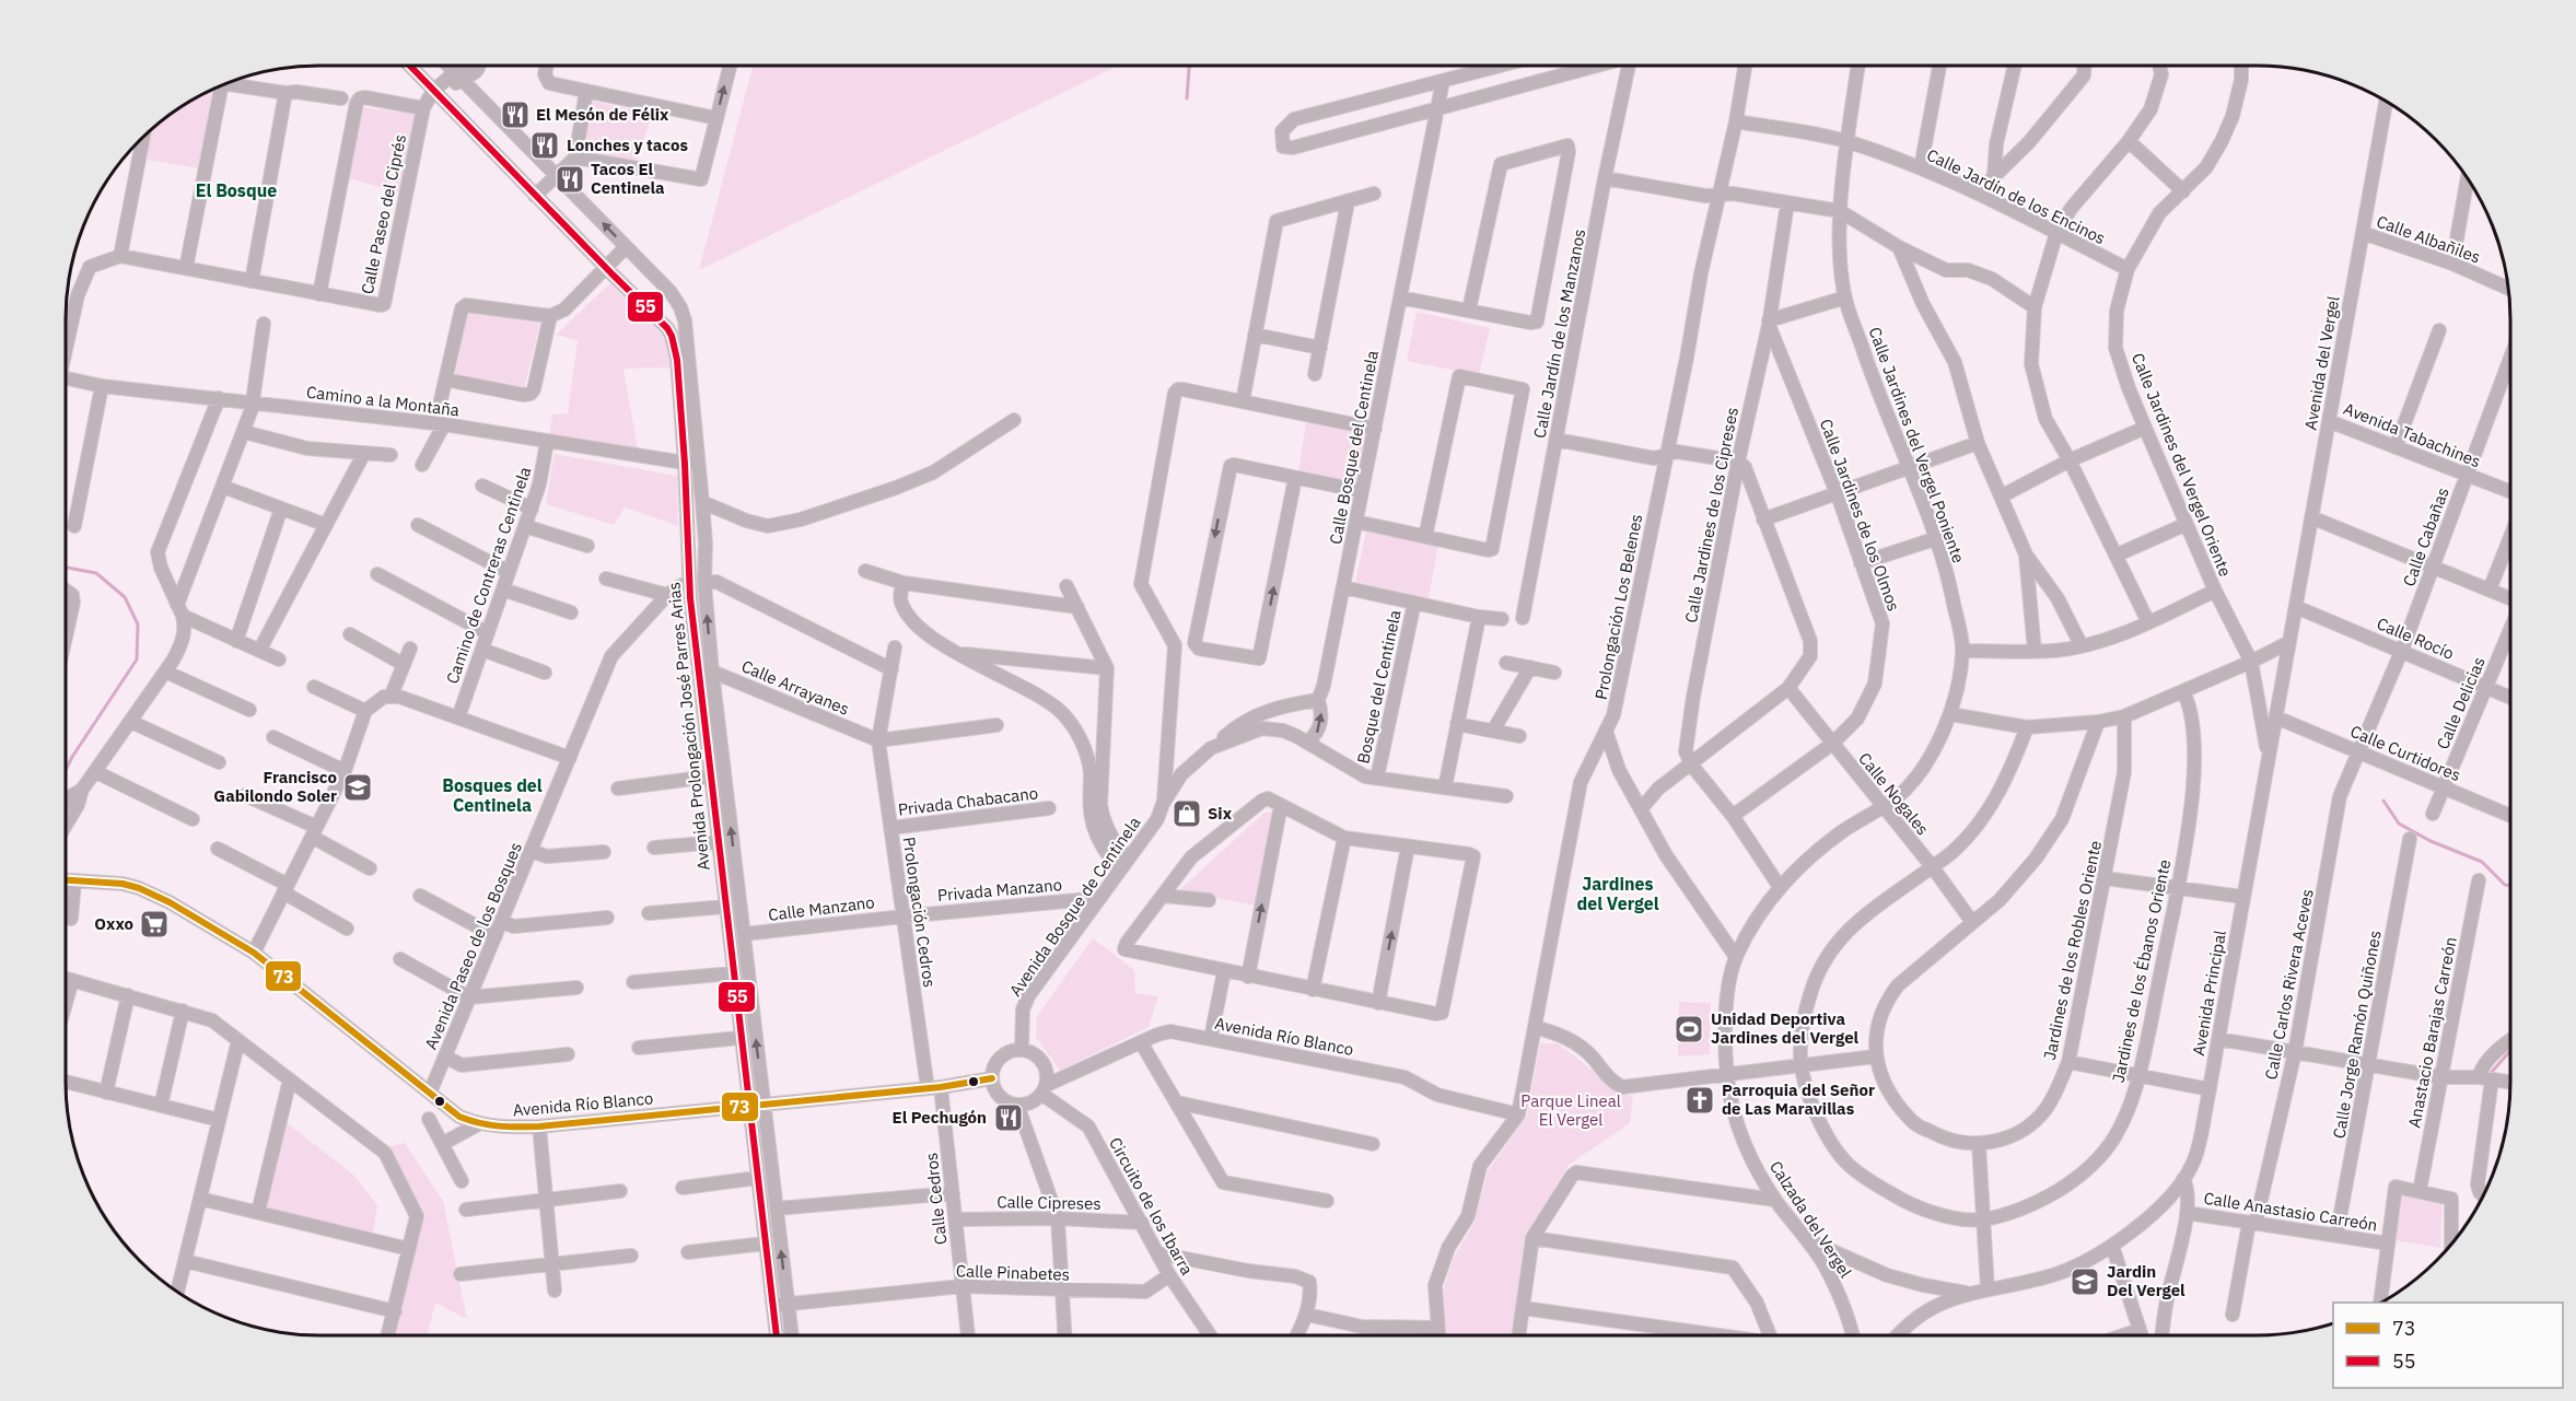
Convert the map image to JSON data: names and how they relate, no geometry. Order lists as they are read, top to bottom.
{
  "streets": {
    "street": [
      "Calle Jardín de los Encinos",
      "Calle Paseo del Ciprés",
      "Calle Albañiles",
      "Calle Jardín de los Manzanos",
      "Avenida del Vergel",
      "Camino a la Montaña",
      "Avenida Tabachines",
      "Calle Jardines del Vergel Poniente",
      "Calle Bosque del Centinela",
      "Calle Jardines del Vergel Oriente",
      "Calle Jardines de los Cipreses",
      "Calle Jardines de los Olmos",
      "Calle Cabañas",
      "Camino de Contreras Centinela",
      "Prolongación Los Belenes",
      "Calle Rocío",
      "Bosque del Centinela",
      "Calle Arrayanes",
      "Calle Delicias",
      "Avenida Prolongación José Parres Arias",
      "Calle Curtidores",
      "Calle Nogales",
      "Privada Chabacano",
      "Privada Manzano",
      "Avenida Bosque de Centinela",
      "Calle Manzano",
      "Prolongación Cedros",
      "Avenida Paseo de los Bosques",
      "Jardines de los Robles Oriente",
      "Jardines de los Ébanos Oriente",
      "Calle Carlos Rivera Aceves",
      "Avenida Principal",
      "Anastacio Barajas Carreón",
      "Calle Jorge Ramón Quiñones",
      "Avenida Río Blanco",
      "Calle Cedros",
      "Calle Cipreses",
      "Circuito de los Ibarra",
      "Calle Anastasio Carreón",
      "Calzada del Vergel",
      "Calle Pinabetes"
    ]
  },
  "crossings": [
    ["Calle Jardín de los Encinos", "Calle Jardines del Vergel Oriente"],
    ["Calle Jardín de los Encinos", "Prolongación Los Belenes"],
    ["Calle Paseo del Ciprés", "Camino a la Montaña"],
    ["Calle Paseo del Ciprés", "Avenida Prolongación José Parres Arias"],
    ["Calle Albañiles", "Avenida del Vergel"],
    ["Avenida del Vergel", "Avenida Tabachines"],
    ["Avenida del Vergel", "Calle Rocío"],
    ["Avenida del Vergel", "Avenida Principal"],
    ["Camino a la Montaña", "Camino de Contreras Centinela"],
    ["Camino a la Montaña", "Avenida Prolongación José Parres Arias"],
    ["Avenida Tabachines", "Calle Cabañas"],
    ["Calle Jardines del Vergel Poniente", "Calle Nogales"],
    ["Calle Jardines del Vergel Poniente", "Calzada del Vergel"],
    ["Calle Jardines del Vergel Oriente", "Avenida Principal"],
    ["Calle Jardines de los Cipreses", "Calle Jardines de los Olmos"],
    ["Calle Jardines de los Olmos", "Calle Nogales"],
    ["Calle Cabañas", "Calle Rocío"],
    ["Calle Cabañas", "Calle Curtidores"],
    ["Calle Cabañas", "Calle Carlos Rivera Aceves"],
    ["Prolongación Los Belenes", "Avenida Río Blanco"],
    ["Calle Rocío", "Calle Delicias"],
    ["Calle Arrayanes", "Avenida Prolongación José Parres Arias"],
    ["Calle Arrayanes", "Prolongación Cedros"],
    ["Calle Delicias", "Calle Curtidores"],
    ["Avenida Prolongación José Parres Arias", "Calle Manzano"],
    ["Avenida Prolongación José Parres Arias", "Avenida Paseo de los Bosques"],
    ["Avenida Prolongación José Parres Arias", "Avenida Río Blanco"],
    ["Avenida Prolongación José Parres Arias", "Calle Pinabetes"],
    ["Calle Curtidores", "Calle Carlos Rivera Aceves"],
    ["Calle Curtidores", "Avenida Principal"],
    ["Privada Chabacano", "Prolongación Cedros"],
    ["Privada Manzano", "Avenida Bosque de Centinela"],
    ["Privada Manzano", "Calle Manzano"],
    ["Privada Manzano", "Prolongación Cedros"],
    ["Avenida Bosque de Centinela", "Avenida Río Blanco"],
    ["Avenida Bosque de Centinela", "Circuito de los Ibarra"],
    ["Calle Manzano", "Prolongación Cedros"],
    ["Prolongación Cedros", "Avenida Río Blanco"],
    ["Prolongación Cedros", "Calle Cedros"],
    ["Avenida Paseo de los Bosques", "Avenida Río Blanco"],
    ["Calle Carlos Rivera Aceves", "Calle Anastasio Carreón"],
    ["Calle Jorge Ramón Quiñones", "Calle Anastasio Carreón"],
    ["Avenida Río Blanco", "Calle Cedros"],
    ["Avenida Río Blanco", "Circuito de los Ibarra"],
    ["Calle Cedros", "Calle Cipreses"],
    ["Calle Cedros", "Calle Pinabetes"],
    ["Calle Cipreses", "Circuito de los Ibarra"],
    ["Circuito de los Ibarra", "Calle Pinabetes"]
  ],
  "districts": ["El Bosque", "Bosques del Centinela", "Jardines del Vergel"],
  "parks": ["Parque Lineal El Vergel"],
  "places": {
    "restaurant": [
      "El Mesón de Félix",
      "Lonches y tacos",
      "Tacos El Centinela",
      "El Pechugón"
    ],
    "school or university": ["Francisco Gabilondo Soler", "Jardin Del Vergel"],
    "shop": ["Six"],
    "supermarket": ["Oxxo"],
    "sports": ["Unidad Deportiva Jardines del Vergel"],
    "church": ["Parroquia del Señor de Las Maravillas"]
  },
  "lines": ["transit line 55", "transit line 73"],
  "legend": ["73", "55"]
}
